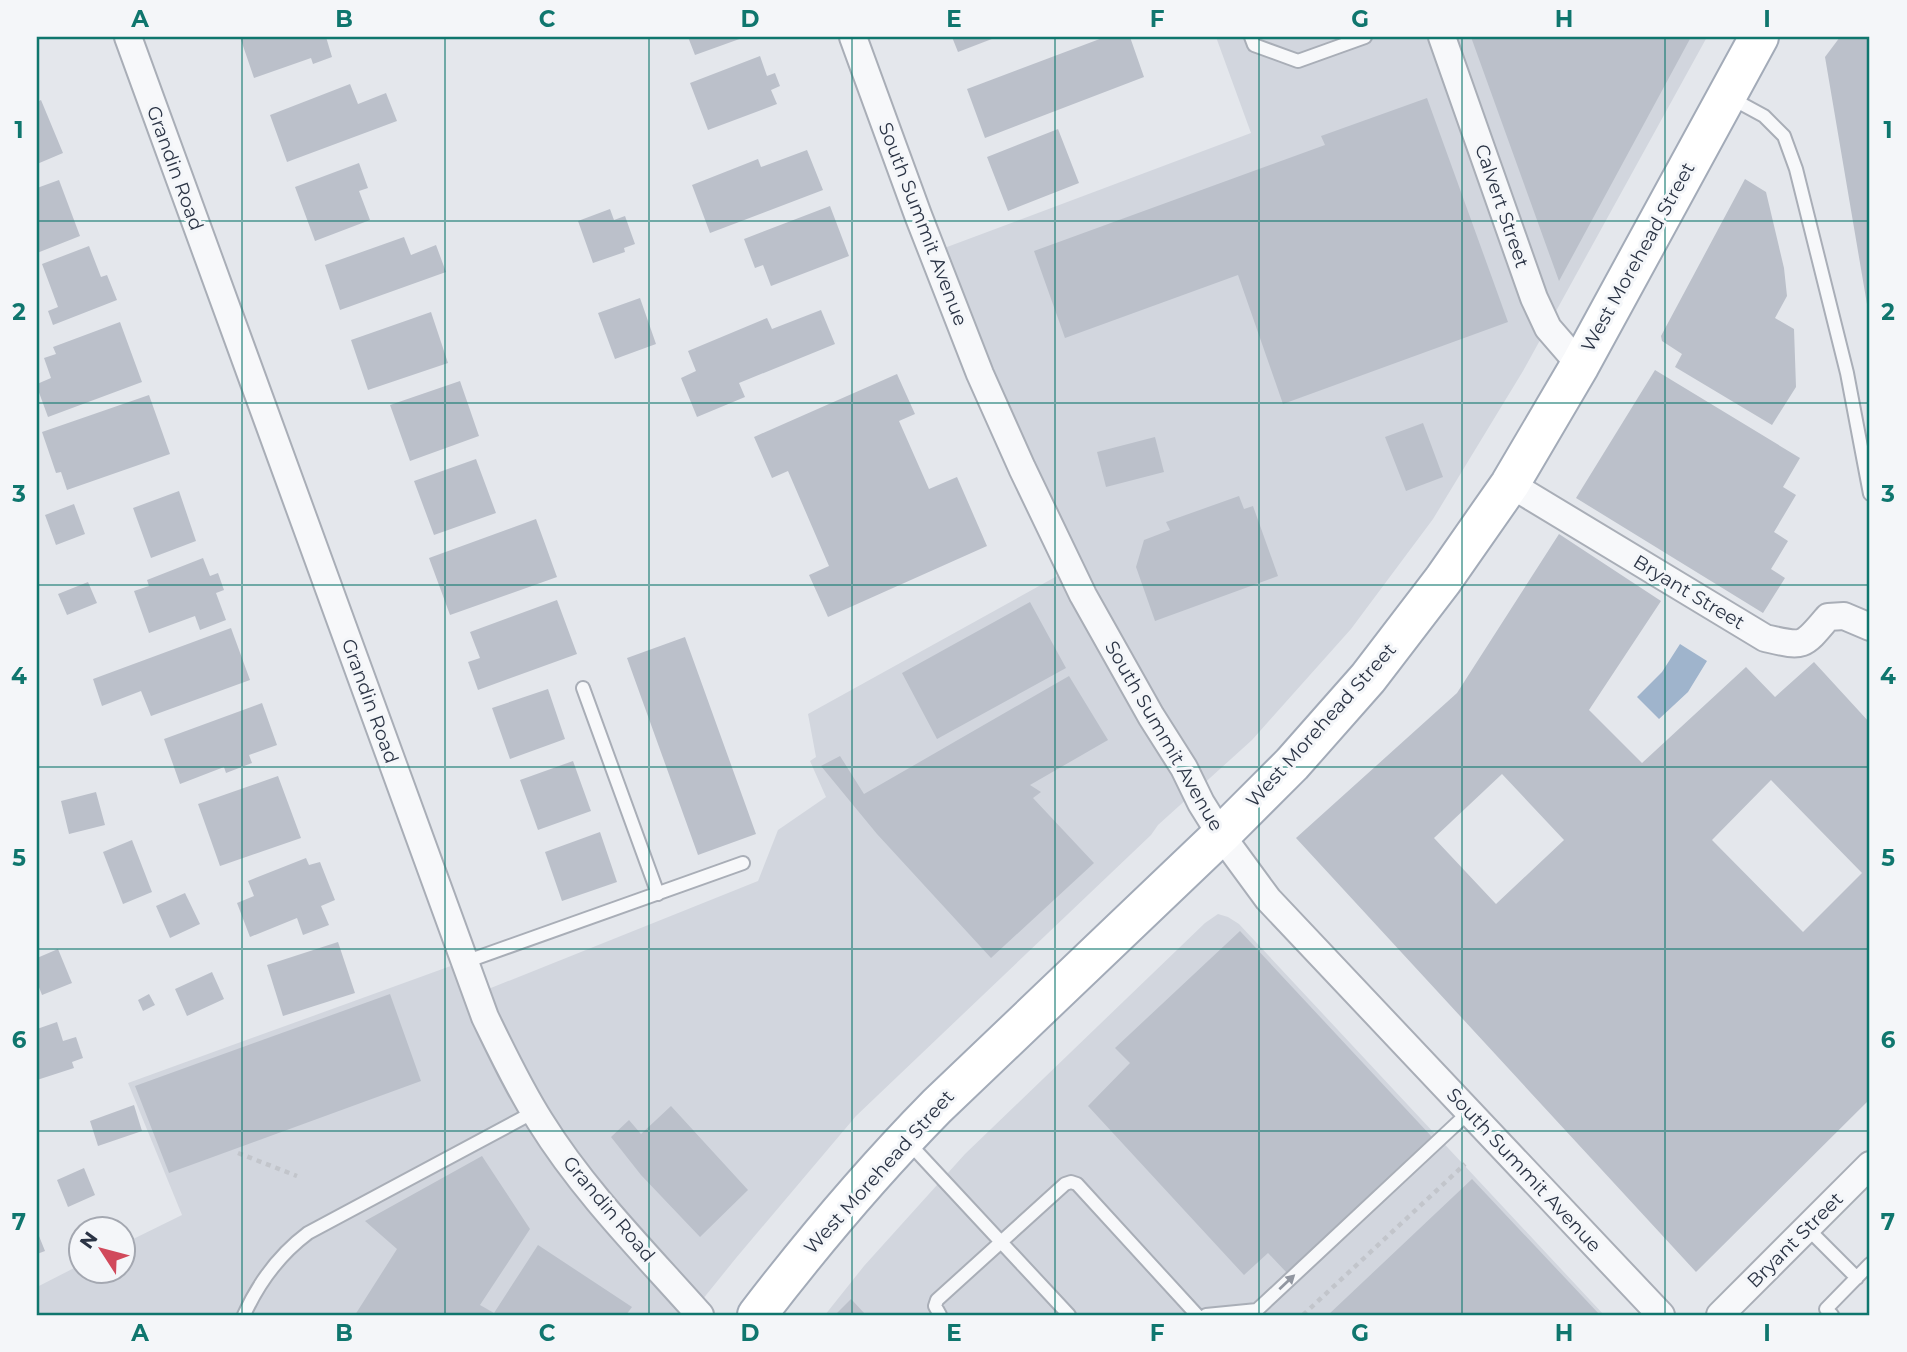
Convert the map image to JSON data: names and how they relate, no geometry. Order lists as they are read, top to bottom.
{
  "streets": {
    "main road": ["West Morehead Street"],
    "street": [
      "Grandin Road",
      "Calvert Street",
      "South Summit Avenue",
      "Bryant Street"
    ]
  },
  "crossings": [
    ["Calvert Street", "West Morehead Street"],
    ["South Summit Avenue", "West Morehead Street"],
    ["West Morehead Street", "Bryant Street"]
  ],
  "north": "top left",
  "grid": {
    "columns": [
      "A",
      "B",
      "C",
      "D",
      "E",
      "F",
      "G",
      "H",
      "I"
    ],
    "rows": [
      "1",
      "2",
      "3",
      "4",
      "5",
      "6",
      "7"
    ]
  }
}
